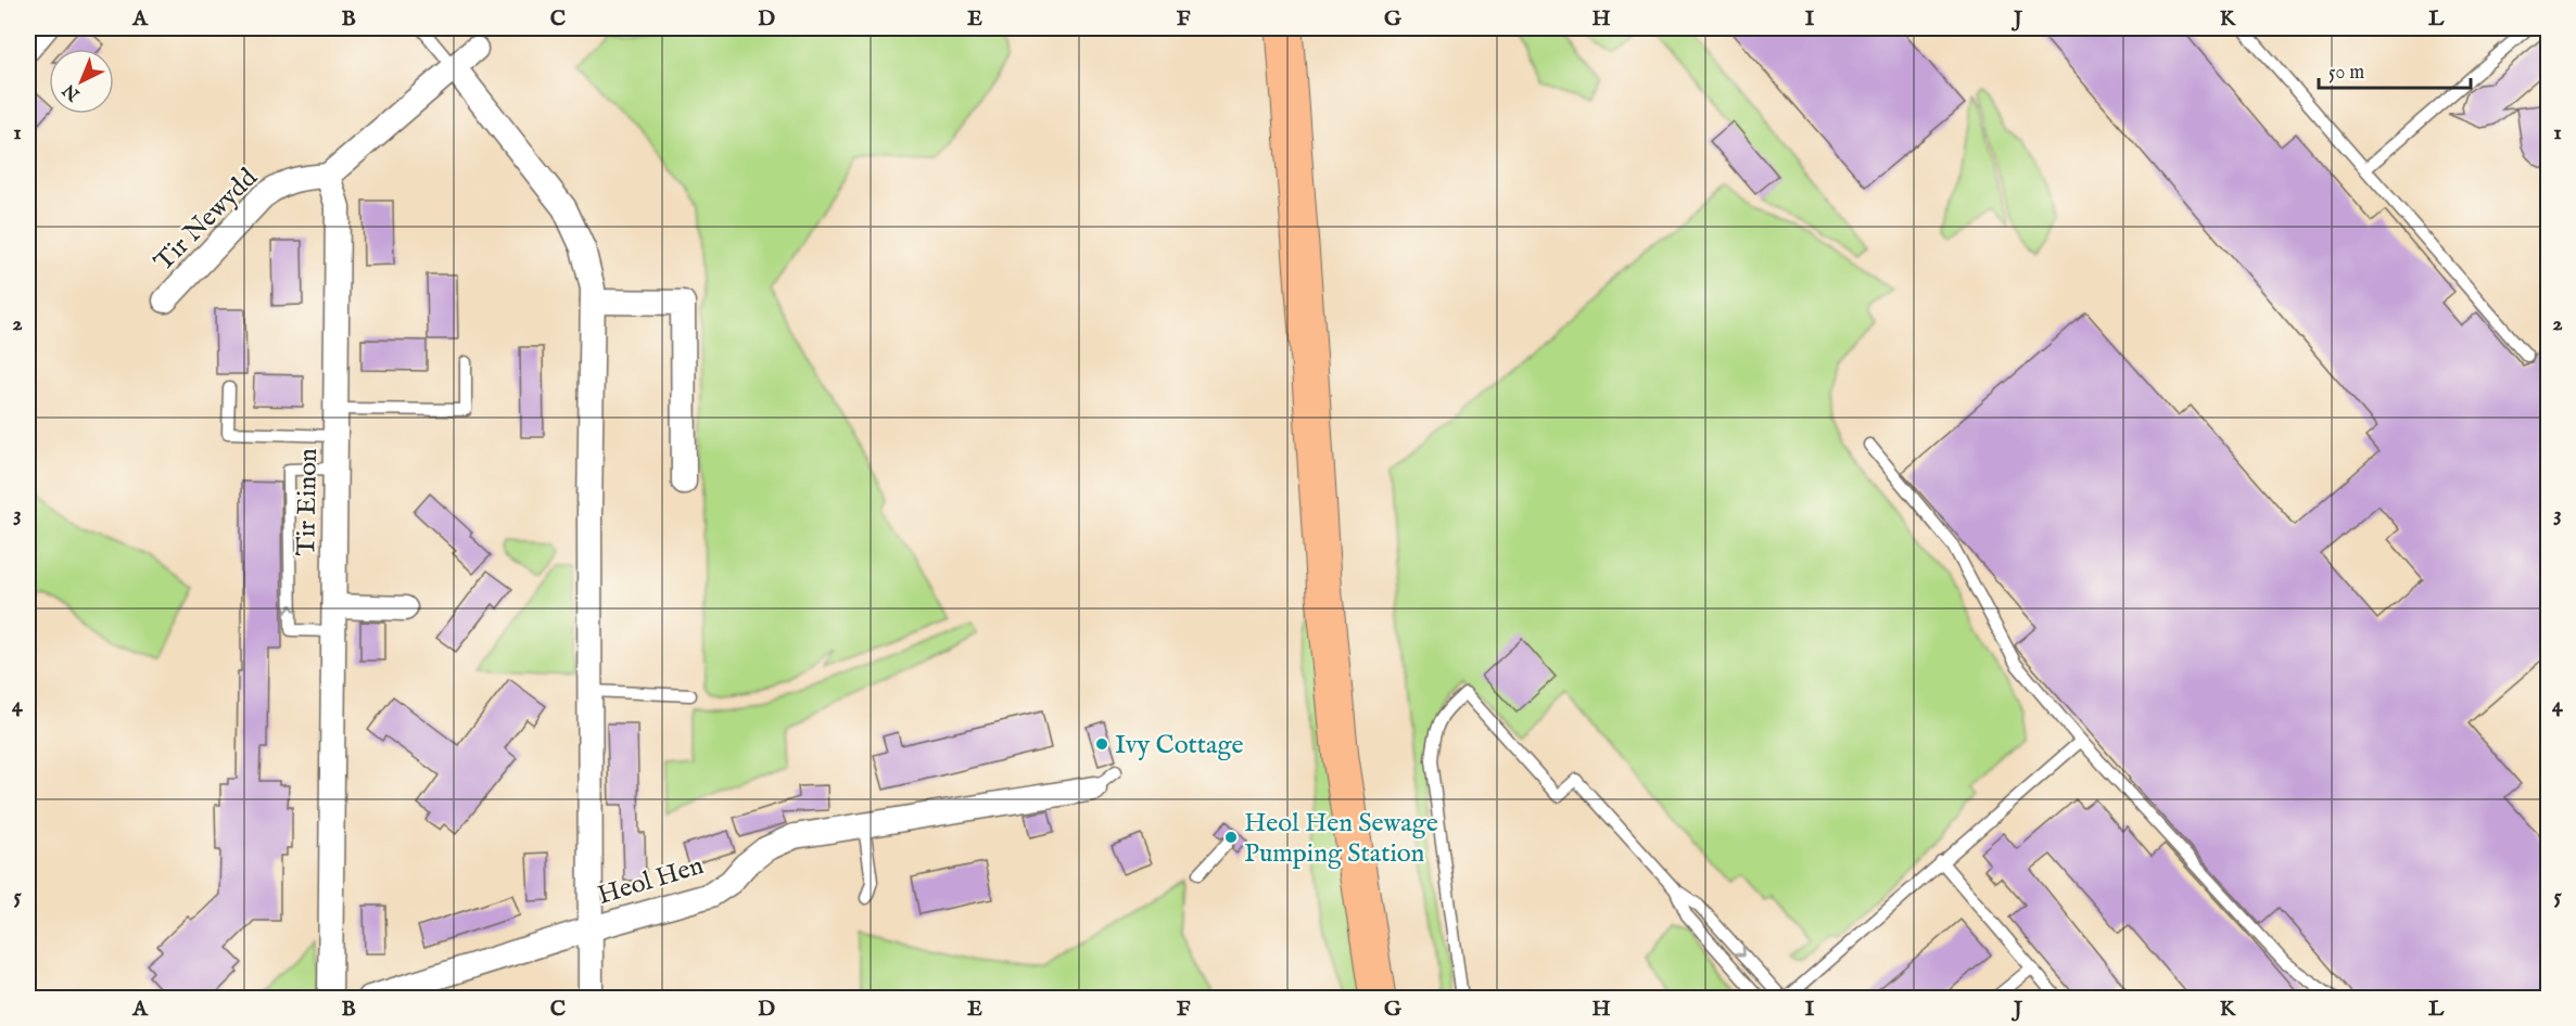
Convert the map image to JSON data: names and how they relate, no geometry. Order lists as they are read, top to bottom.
{
  "streets": {
    "street": ["Tir Newydd", "Tir Einon", "Heol Hen"]
  },
  "crossings": [
    ["Tir Newydd", "Tir Einon"]
  ],
  "places": ["Ivy Cottage", "Heol Hen Sewage Pumping Station"],
  "scale_bar": "50 m",
  "north": "bottom left",
  "grid": {
    "columns": [
      "A",
      "B",
      "C",
      "D",
      "E",
      "F",
      "G",
      "H",
      "I",
      "J",
      "K",
      "L"
    ],
    "rows": [
      "1",
      "2",
      "3",
      "4",
      "5"
    ]
  }
}
